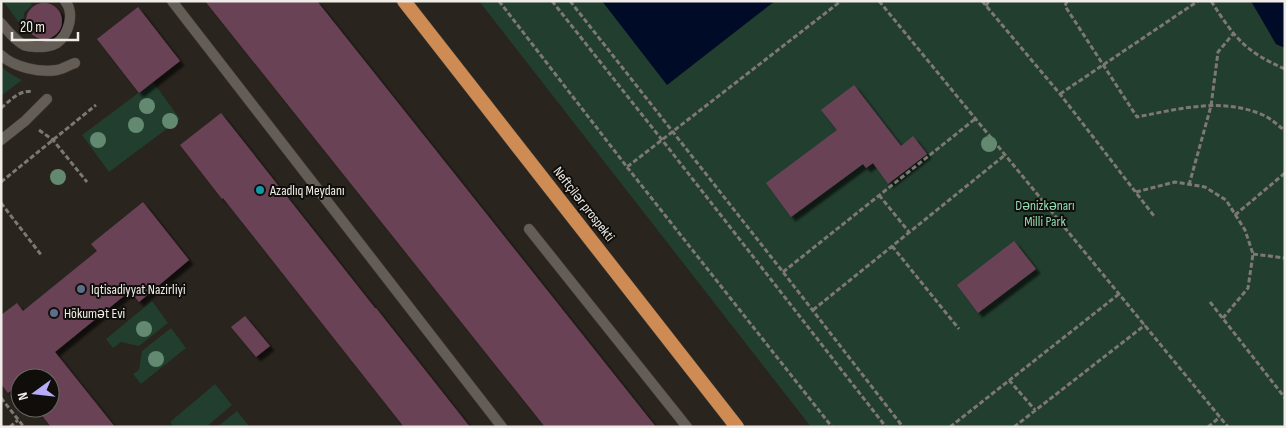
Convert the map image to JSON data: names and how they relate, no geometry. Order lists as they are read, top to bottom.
{
  "streets": {
    "highway": ["Neftçilər prospekti"]
  },
  "parks": ["Dənizkənarı Milli Park"],
  "places": ["Azadlıq Meydanı", "Iqtisadiyyat Nazirliyi", "Hökumət Evi"],
  "scale_bar": "20 m",
  "north": "left"
}
